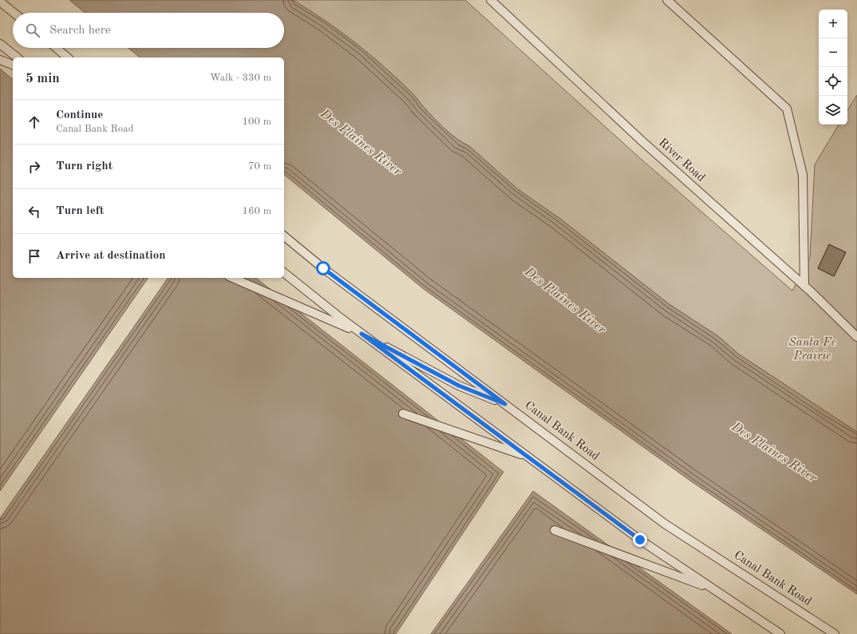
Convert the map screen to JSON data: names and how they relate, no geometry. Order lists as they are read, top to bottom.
{
  "streets": {
    "lane": ["River Road", "Canal Bank Road"]
  },
  "water": ["Des Plaines River"],
  "parks": ["Santa Fe Prairie"],
  "page": {
    "map_buttons": ["+", "−"],
    "search": "Search here",
    "heading": ["5 min", "Walk · 330 m"],
    "list": [
      ["Continue", "Canal Bank Road", "100 m"],
      ["Turn right", "70 m"],
      ["Turn left", "160 m"],
      "Arrive at destination"
    ]
  }
}
